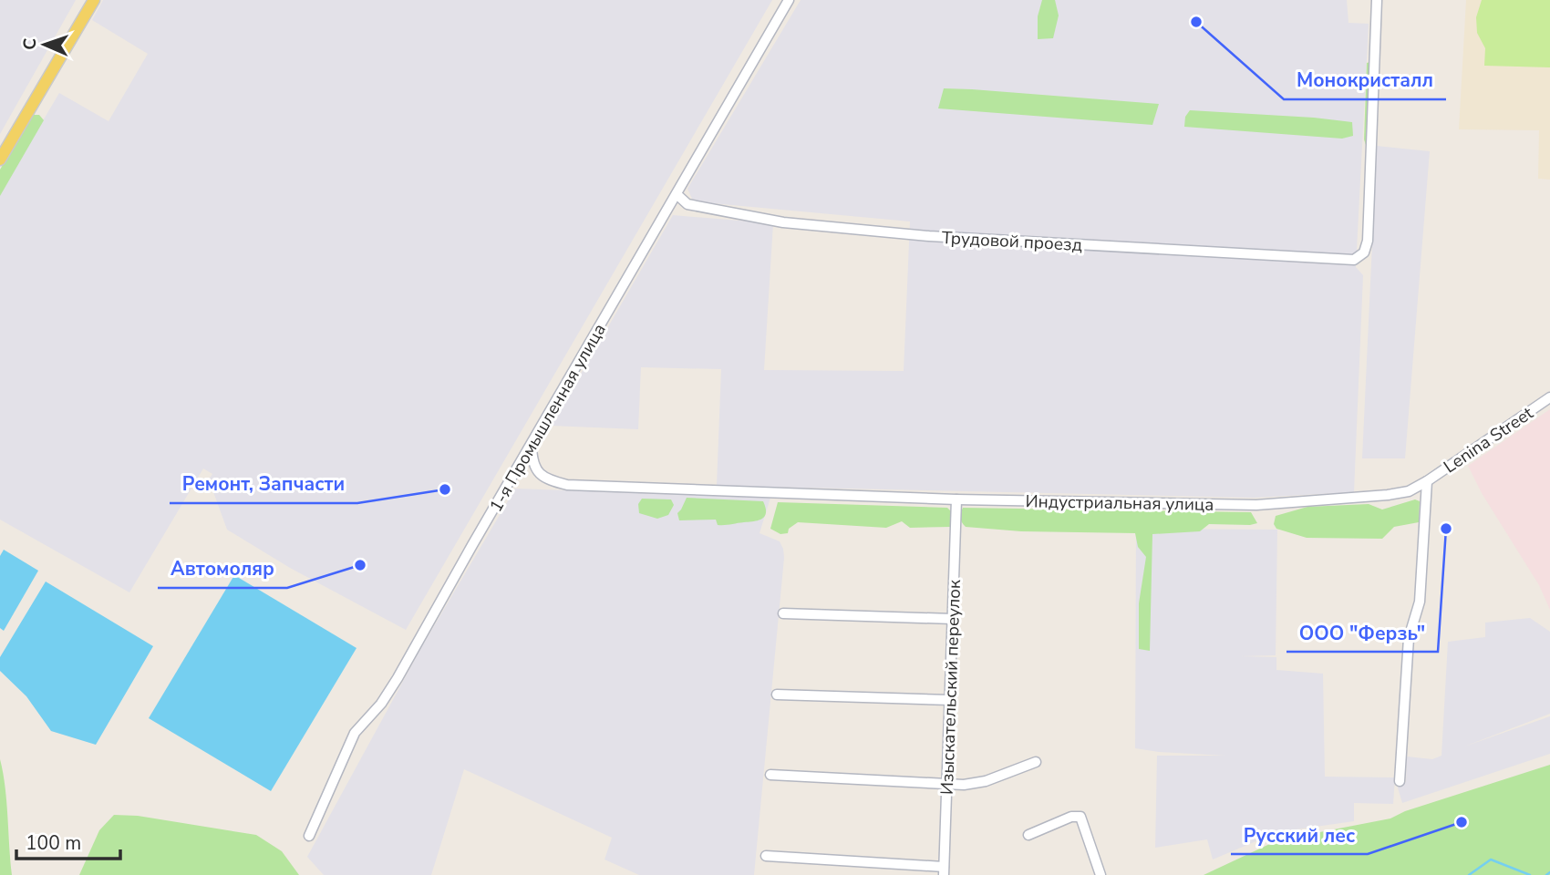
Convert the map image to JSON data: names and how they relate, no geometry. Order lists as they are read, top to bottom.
{
  "streets": {
    "street": [
      "Трудовой проезд",
      "1-я Промышленная улица",
      "Lenina Street",
      "Индустриальная улица",
      "Изыскательский переулок"
    ]
  },
  "crossings": [
    ["Трудовой проезд", "1-я Промышленная улица"],
    ["1-я Промышленная улица", "Индустриальная улица"],
    ["Lenina Street", "Индустриальная улица"],
    ["Индустриальная улица", "Изыскательский переулок"]
  ],
  "places": [
    "Монокристалл",
    "Ремонт, Запчасти",
    "ООО \"Ферзь\"",
    "Автомоляр",
    "Русский лес"
  ],
  "scale_bar": "100 m",
  "north": "left"
}
